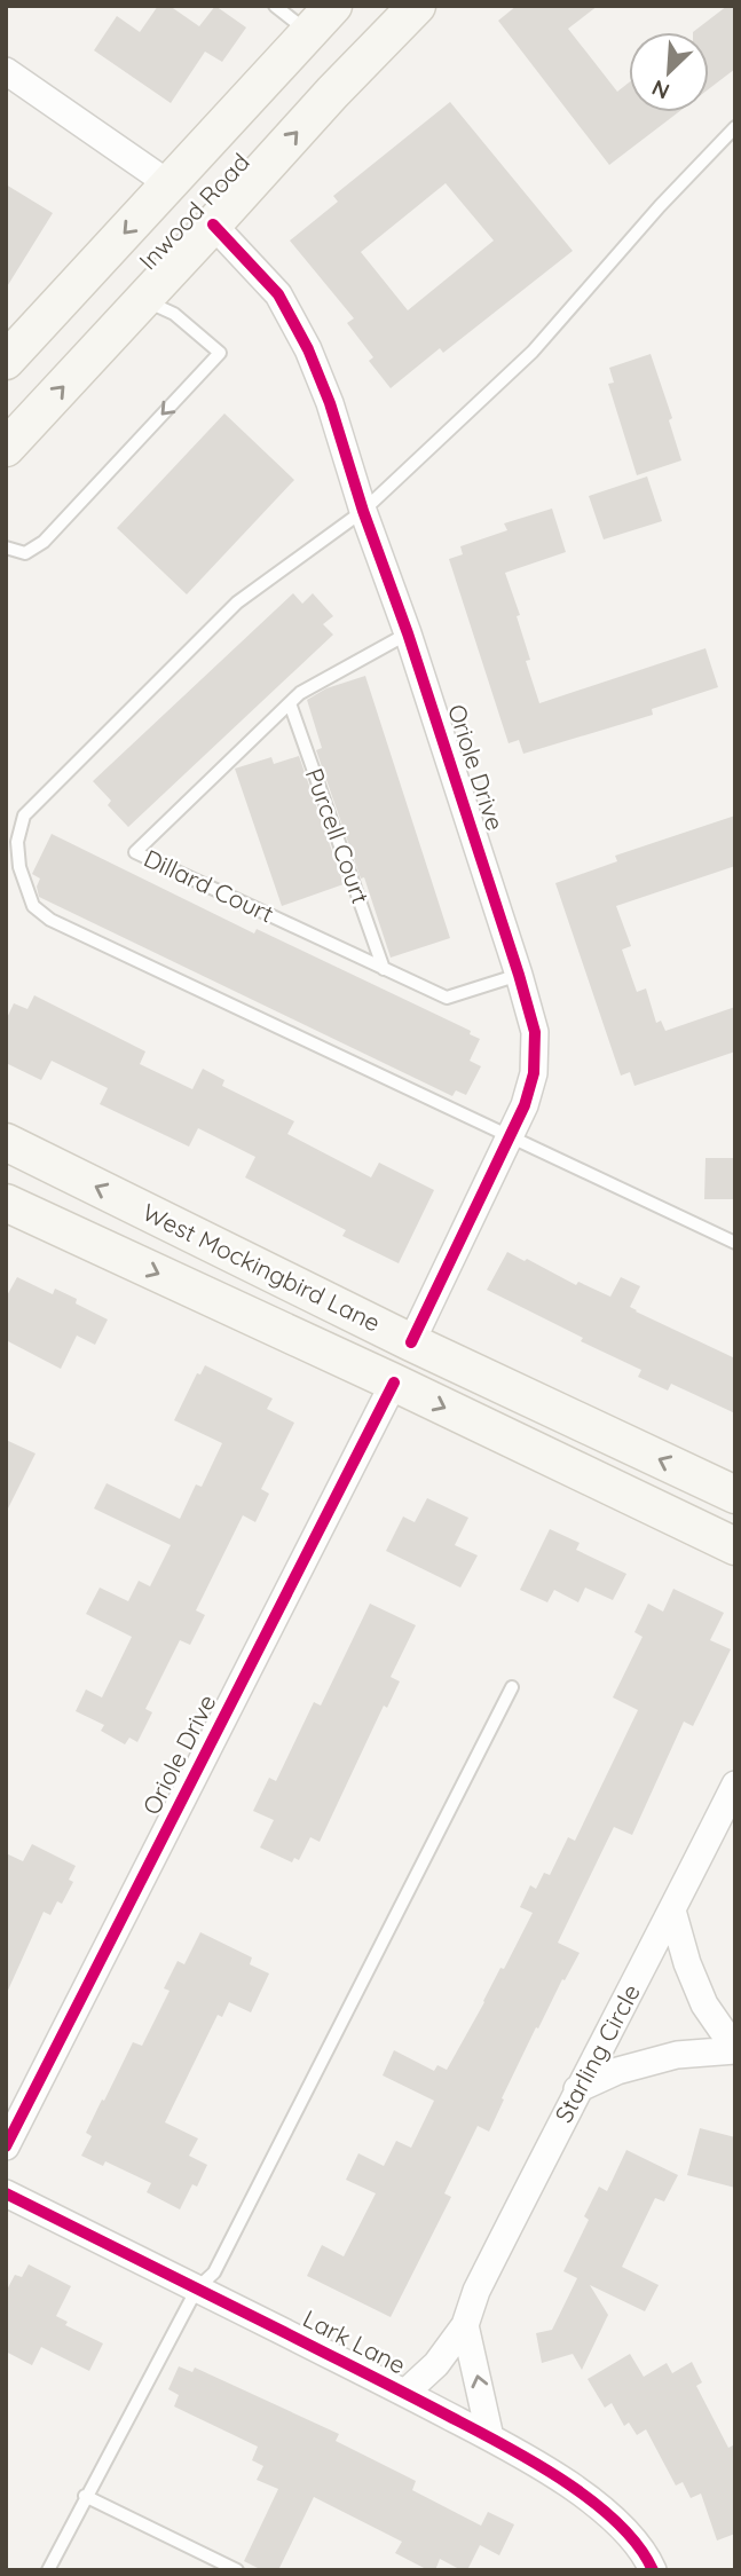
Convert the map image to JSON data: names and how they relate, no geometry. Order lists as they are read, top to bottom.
{
  "streets": {
    "main road": ["Inwood Road", "West Mockingbird Lane"],
    "street": ["Oriole Drive", "Starling Circle", "Lark Lane"],
    "lane": ["Purcell Court", "Dillard Court"]
  },
  "crossings": [
    ["Inwood Road", "Oriole Drive"],
    ["Oriole Drive", "Dillard Court"],
    ["Oriole Drive", "West Mockingbird Lane"],
    ["Purcell Court", "Dillard Court"],
    ["Starling Circle", "Lark Lane"]
  ],
  "north": "bottom left"
}
